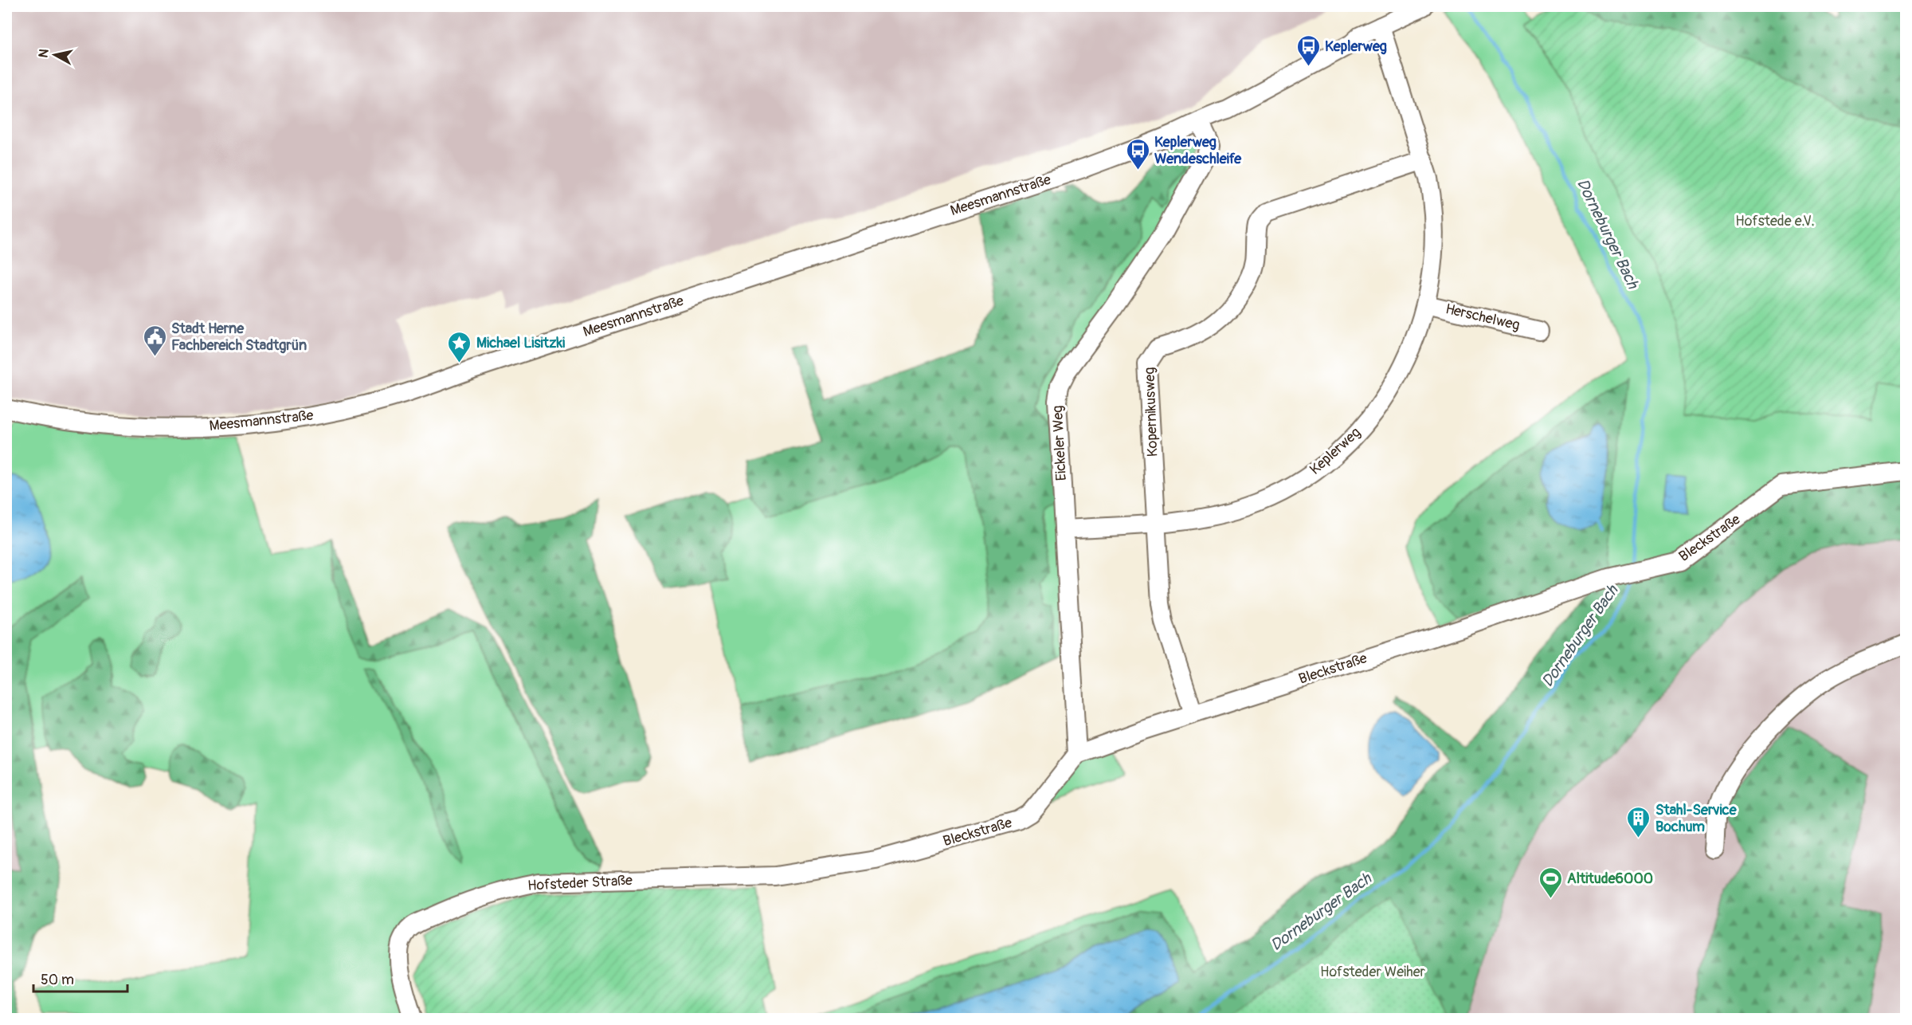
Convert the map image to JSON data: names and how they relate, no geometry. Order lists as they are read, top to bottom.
{
  "streets": {
    "street": [
      "Meesmannstraße",
      "Herschelweg",
      "Kopernikusweg",
      "Eickeler Weg",
      "Keplerweg",
      "Bleckstraße",
      "Hofsteder Straße"
    ]
  },
  "crossings": [
    ["Meesmannstraße", "Eickeler Weg"],
    ["Meesmannstraße", "Keplerweg"],
    ["Herschelweg", "Keplerweg"],
    ["Kopernikusweg", "Keplerweg"],
    ["Kopernikusweg", "Bleckstraße"],
    ["Eickeler Weg", "Keplerweg"],
    ["Eickeler Weg", "Bleckstraße"],
    ["Bleckstraße", "Hofsteder Straße"]
  ],
  "water": ["Dorneburger Bach"],
  "parks": ["Hofstede e.V.", "Hofsteder Weiher"],
  "places": {
    "bus stop": ["Keplerweg", "Keplerweg Wendeschleife"],
    "public building": ["Stadt Herne Fachbereich Stadtgrün"],
    "place": ["Michael Lisitzki"],
    "building": ["Stahl-Service Bochum"],
    "sports": ["Altitude6000"]
  },
  "scale_bar": "50 m",
  "north": "left"
}
